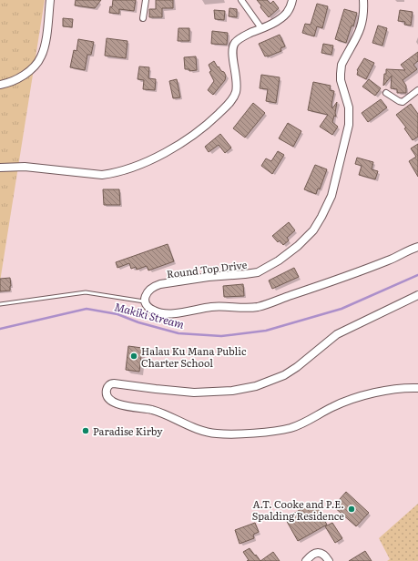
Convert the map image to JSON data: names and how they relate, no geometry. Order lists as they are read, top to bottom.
{
  "streets": {
    "street": ["Round Top Drive"]
  },
  "water": ["Makiki Stream"],
  "places": ["Halau Ku Mana Public Charter School", "Paradise Kirby", "A.T. Cooke and P.E. Spalding Residence"]
}
